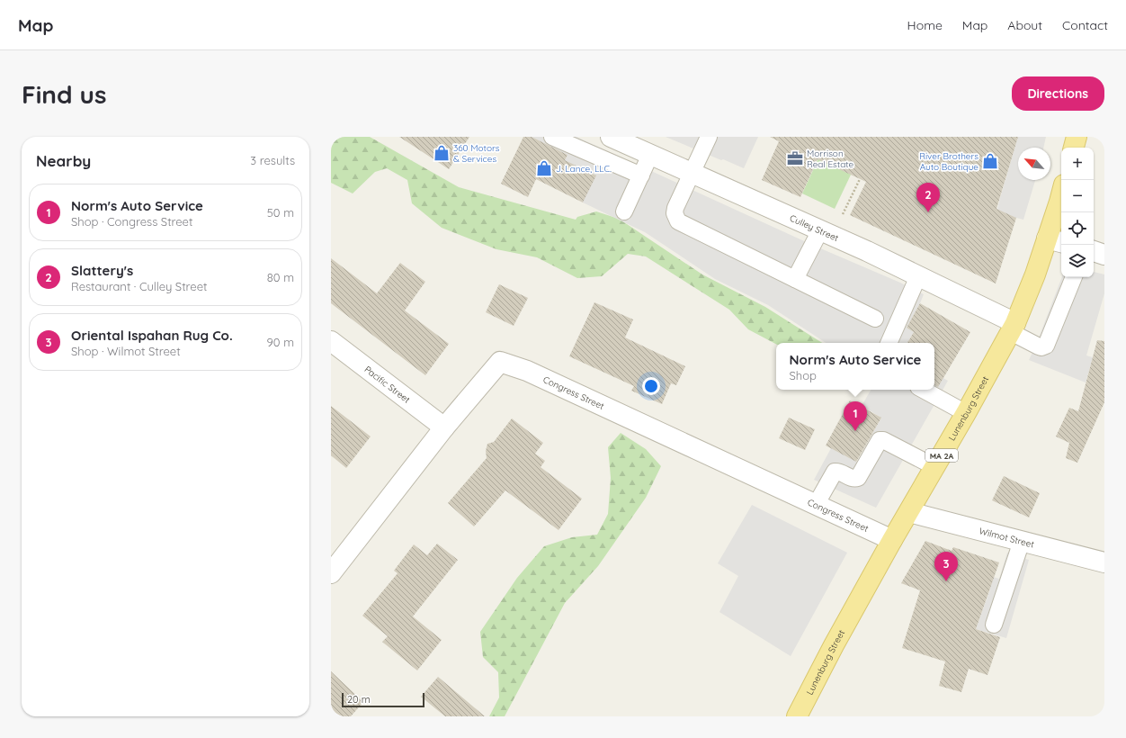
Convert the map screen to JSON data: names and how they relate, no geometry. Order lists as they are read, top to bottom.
{
  "streets": {
    "main road": ["Lunenburg Street", "MA 2A"],
    "street": [
      "Culley Street",
      "Pacific Street",
      "Congress Street",
      "Wilmot Street"
    ]
  },
  "crossings": [
    ["Culley Street", "Lunenburg Street"],
    ["Pacific Street", "Congress Street"],
    ["Congress Street", "Lunenburg Street"],
    ["Lunenburg Street", "Wilmot Street"]
  ],
  "places": {
    "shop": ["360 Motors & Services", "River Brothers Auto Boutique", "J. Lance, LLC."],
    "office": ["Morrison Real Estate"]
  },
  "scale_bar": "20 m",
  "north": "top left",
  "page": {
    "header": "Map",
    "nav": [
      "Home",
      "Map",
      "About",
      "Contact"
    ],
    "buttons": "Directions",
    "title": "Find us",
    "heading": ["Nearby", "3 results"],
    "map_buttons": ["+", "−"],
    "pins": ["2", "1", "3"],
    "list": [
      {
        "mark": "1",
        "name": "Norm's Auto Service",
        "note": "Shop · Congress Street",
        "value": "50 m"
      },
      {
        "mark": "2",
        "name": "Slattery's",
        "note": "Restaurant · Culley Street",
        "value": "80 m"
      },
      {
        "mark": "3",
        "name": "Oriental Ispahan Rug Co.",
        "note": "Shop · Wilmot Street",
        "value": "90 m"
      }
    ],
    "popup": ["Norm's Auto Service", "Shop"],
    "scale": "20 m"
  }
}
